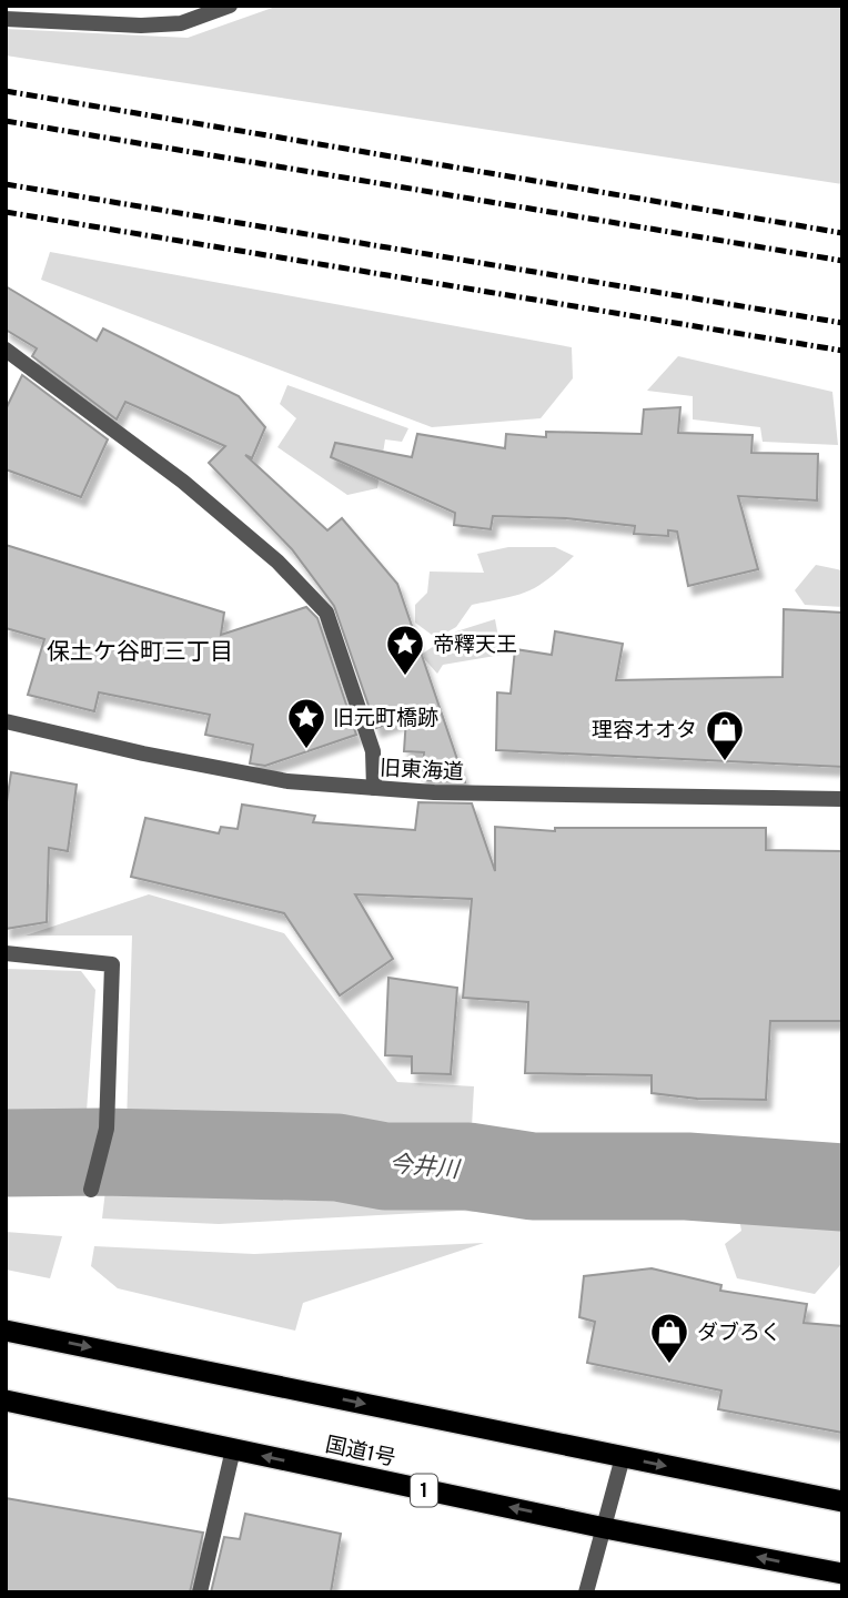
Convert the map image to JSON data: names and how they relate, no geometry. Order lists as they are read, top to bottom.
{
  "streets": {
    "highway": ["国道1号", "1"],
    "street": ["旧東海道"]
  },
  "districts": ["保土ケ谷町三丁目"],
  "water": ["今井川"],
  "places": {
    "place": ["帝釋天王", "旧元町橋跡"],
    "shop": ["理容オオタ", "ダブろく"]
  }
}
